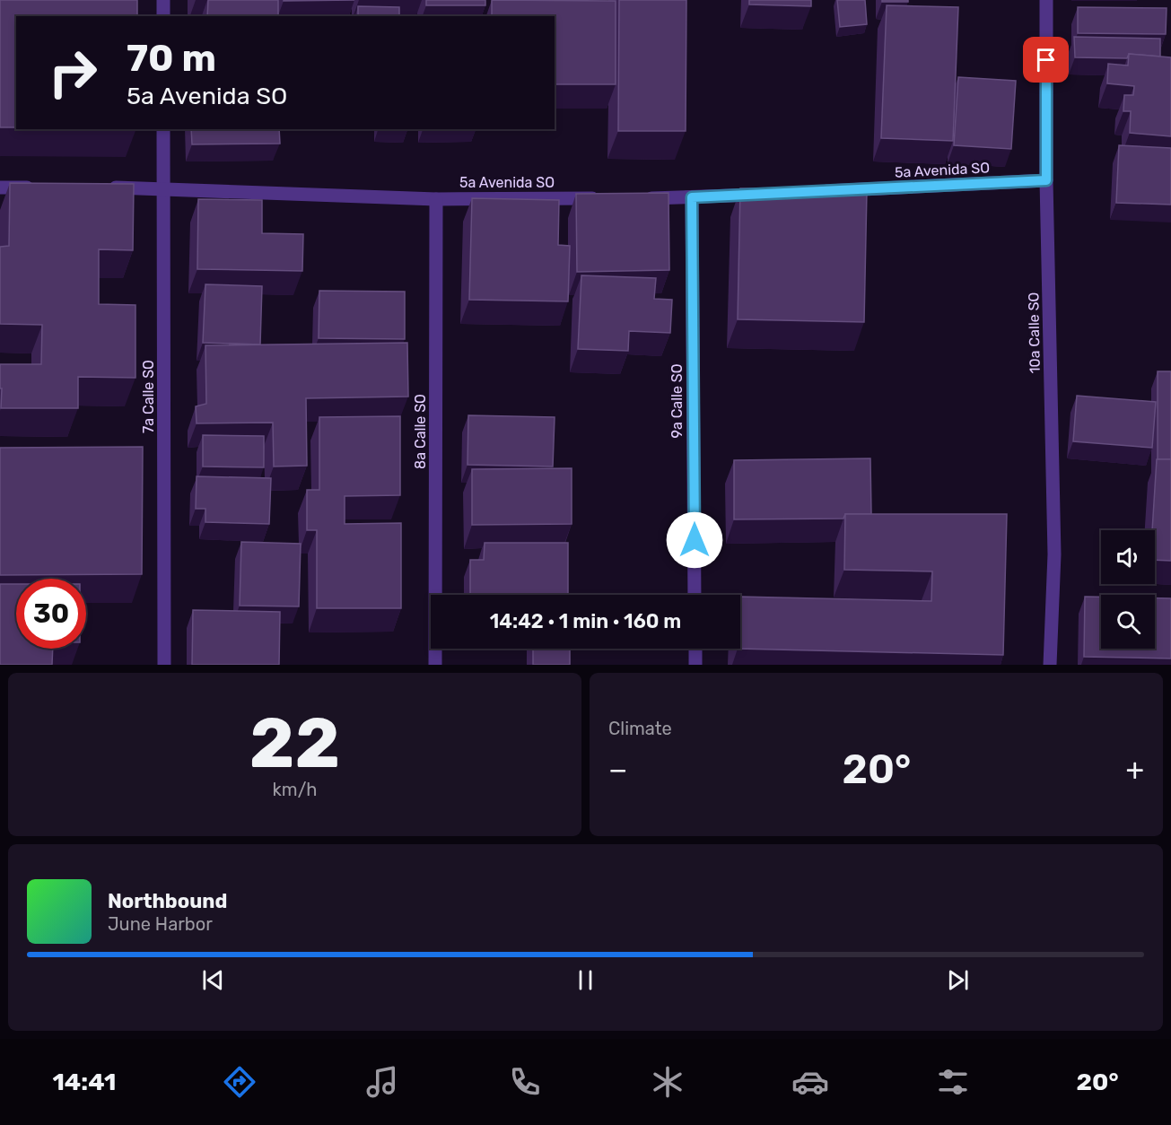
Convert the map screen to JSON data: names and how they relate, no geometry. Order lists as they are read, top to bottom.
{
  "streets": {
    "street": [
      "5a Avenida SO",
      "10a Calle SO",
      "7a Calle SO",
      "9a Calle SO",
      "8a Calle SO"
    ]
  },
  "crossings": [
    ["5a Avenida SO", "10a Calle SO"],
    ["5a Avenida SO", "7a Calle SO"],
    ["5a Avenida SO", "8a Calle SO"]
  ],
  "page": {
    "turn": ["70 m", "5a Avenida SO"],
    "limit": "30",
    "trip": "14:42 · 1 min · 160 m",
    "tile": [
      ["22", "km/h"],
      "Climate"
    ],
    "heat": ["−", "20°", "+"],
    "song": ["Northbound", "June Harbor"],
    "tabs": ["14:41", "20°"]
  }
}
